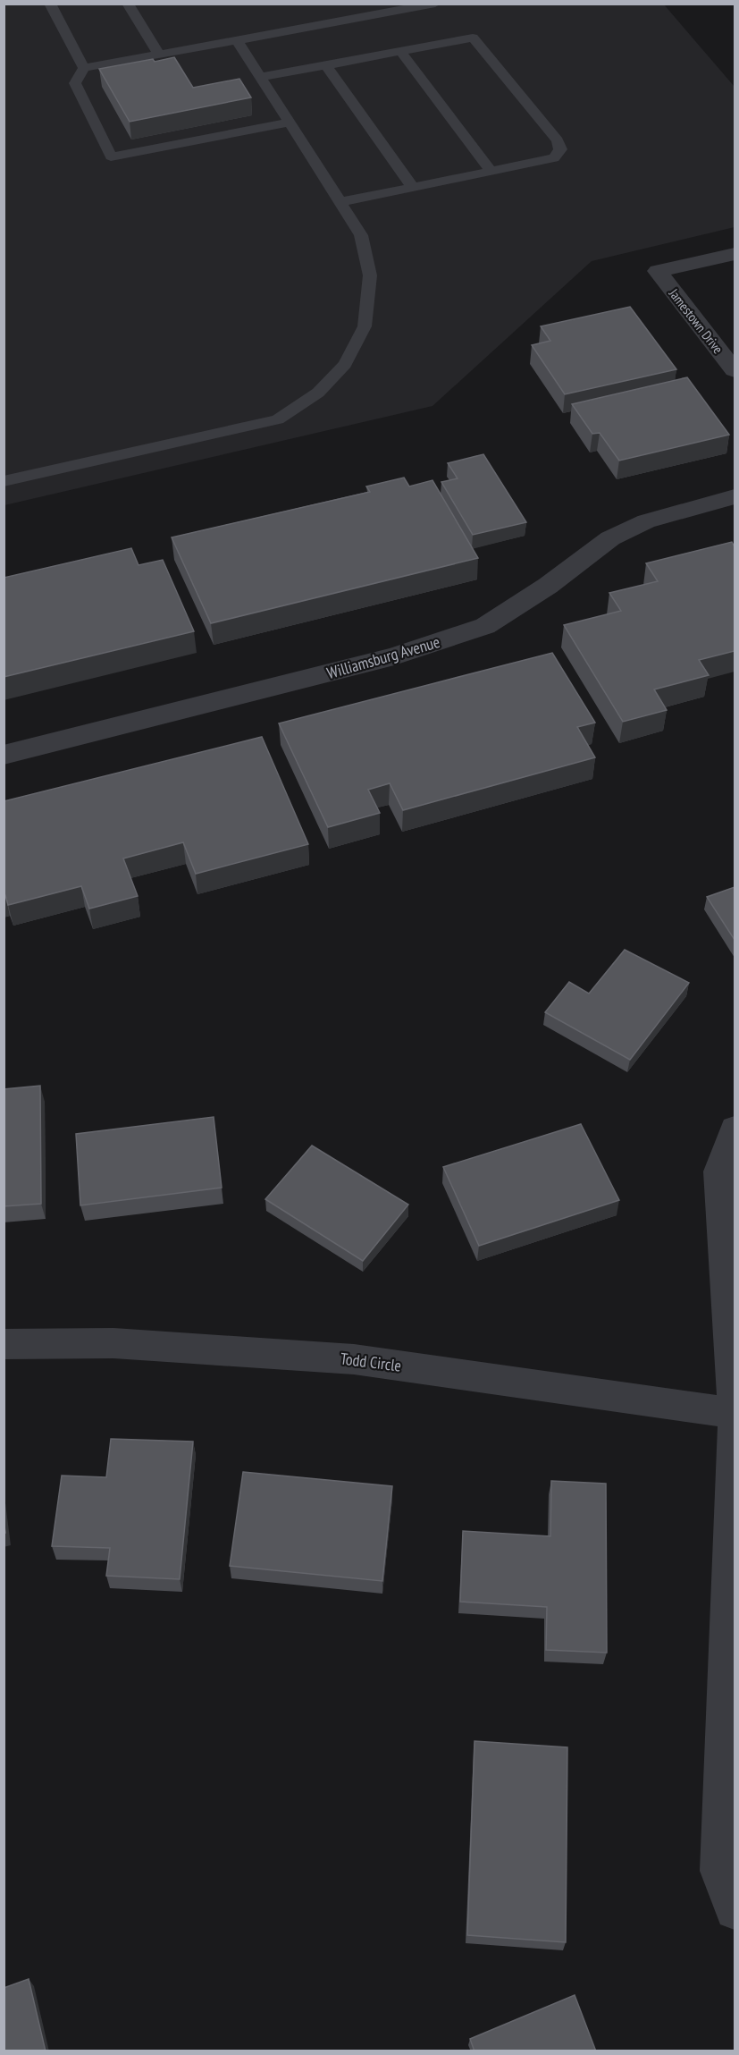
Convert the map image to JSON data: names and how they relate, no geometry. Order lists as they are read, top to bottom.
{
  "streets": {
    "street": ["Jamestown Drive", "Williamsburg Avenue", "Todd Circle"]
  }
}
